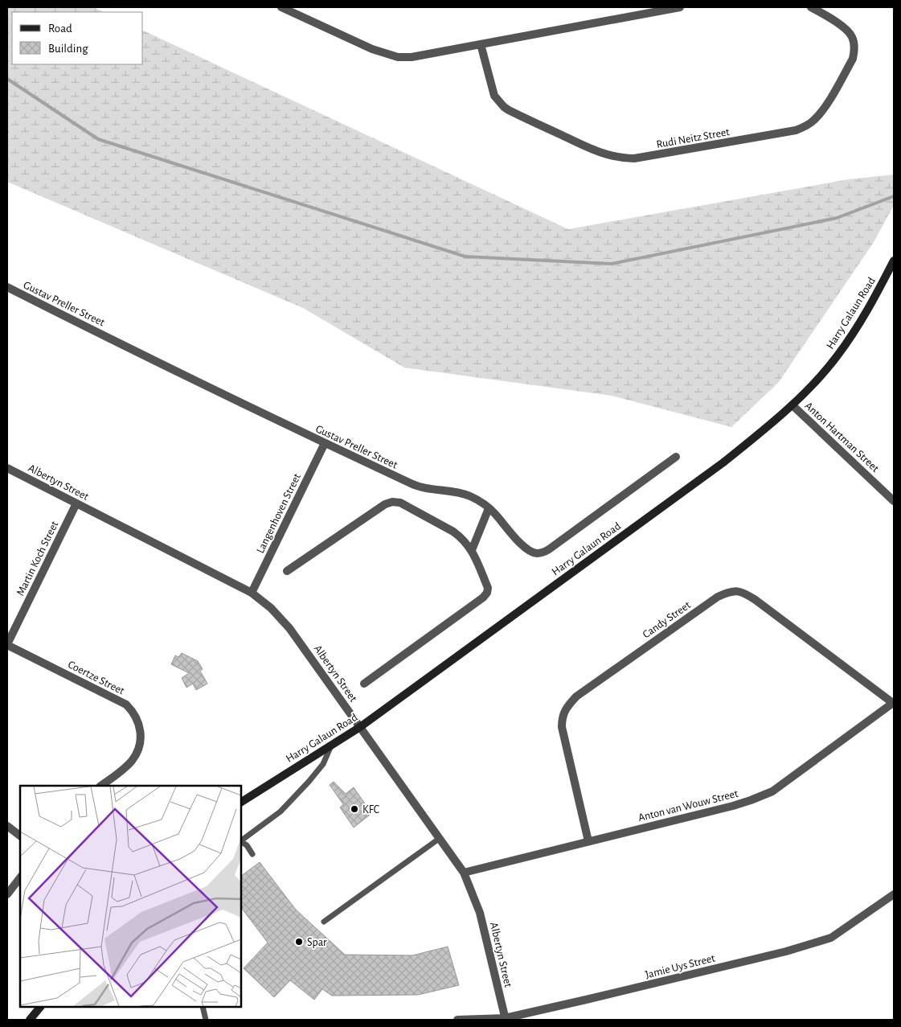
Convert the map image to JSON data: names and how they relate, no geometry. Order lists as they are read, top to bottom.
{
  "streets": {
    "main road": ["Harry Galaun Road"],
    "street": [
      "Rudi Neitz Street",
      "Gustav Preller Street",
      "Anton Hartman Street",
      "Albertyn Street",
      "Langenhoven Street",
      "Martin Koch Street",
      "Candy Street",
      "Coertze Street",
      "Anton van Wouw Street",
      "Jamie Uys Street"
    ]
  },
  "crossings": [
    ["Gustav Preller Street", "Langenhoven Street"],
    ["Harry Galaun Road", "Anton Hartman Street"],
    ["Harry Galaun Road", "Albertyn Street"],
    ["Albertyn Street", "Langenhoven Street"],
    ["Albertyn Street", "Martin Koch Street"],
    ["Albertyn Street", "Anton van Wouw Street"],
    ["Albertyn Street", "Jamie Uys Street"],
    ["Martin Koch Street", "Coertze Street"],
    ["Candy Street", "Anton van Wouw Street"]
  ],
  "places": ["KFC", "Spar"],
  "legend": ["Road", "Building"]
}
